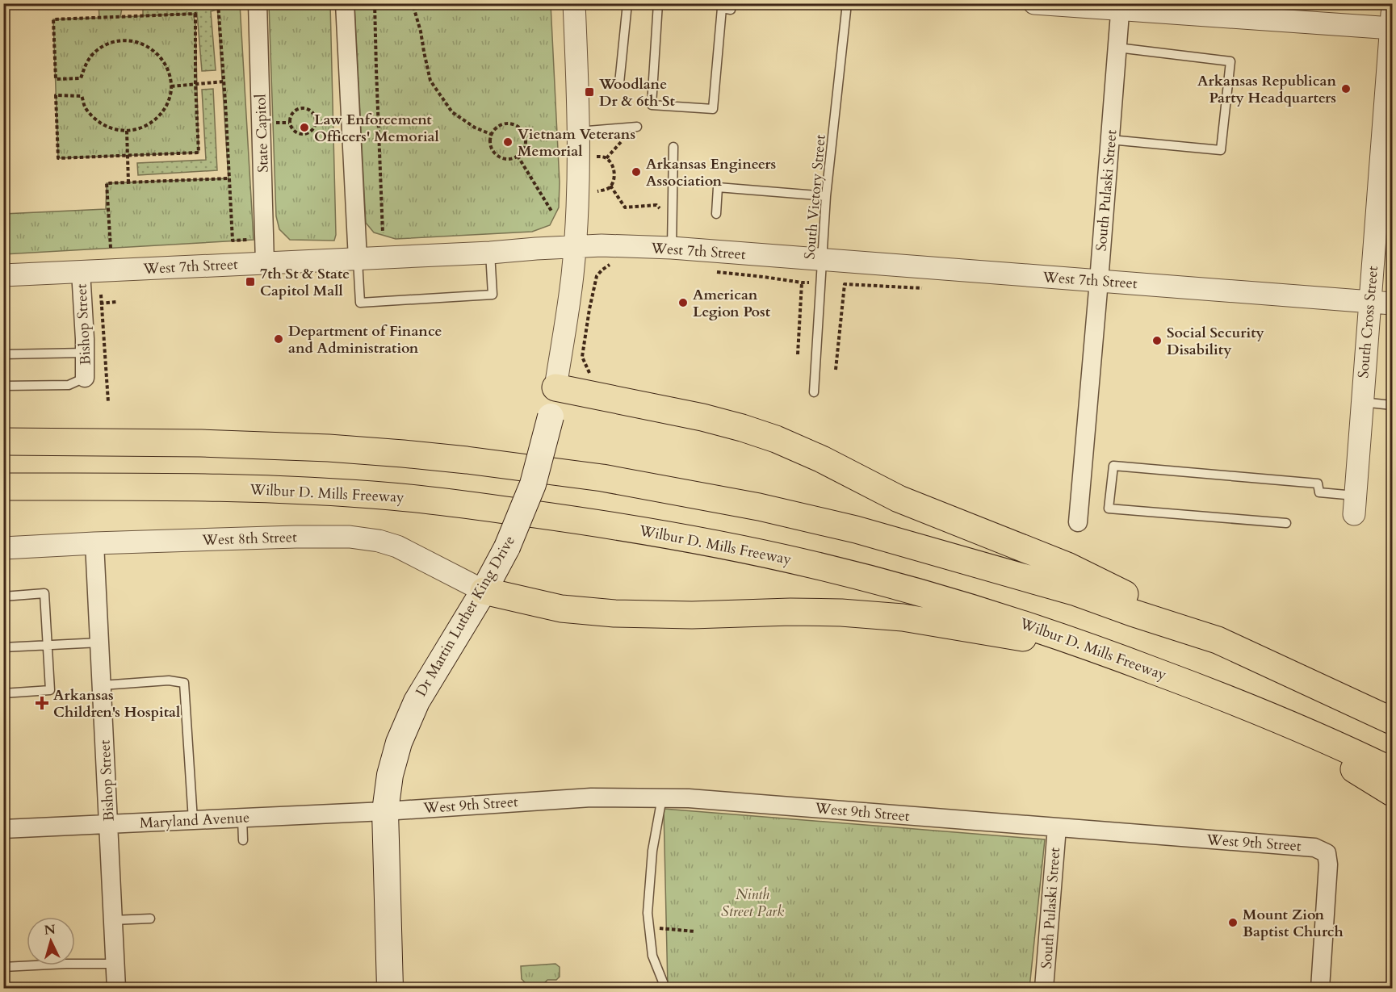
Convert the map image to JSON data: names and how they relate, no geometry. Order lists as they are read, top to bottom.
{
  "streets": {
    "highway": ["Wilbur D. Mills Freeway"],
    "main road": ["Dr Martin Luther King Drive"],
    "street": [
      "State Capitol",
      "South Pulaski Street",
      "West 7th Street",
      "South Cross Street",
      "Bishop Street",
      "West 8th Street",
      "West 9th Street",
      "Maryland Avenue"
    ],
    "lane": ["South Victory Street"]
  },
  "crossings": [
    ["State Capitol", "West 7th Street"],
    ["South Pulaski Street", "West 7th Street"],
    ["South Pulaski Street", "West 9th Street"],
    ["South Victory Street", "West 7th Street"],
    ["West 7th Street", "South Cross Street"],
    ["West 7th Street", "Bishop Street"],
    ["West 7th Street", "Dr Martin Luther King Drive"],
    ["Bishop Street", "West 8th Street"],
    ["Bishop Street", "Maryland Avenue"],
    ["West 8th Street", "Dr Martin Luther King Drive"],
    ["Dr Martin Luther King Drive", "West 9th Street"],
    ["Dr Martin Luther King Drive", "Maryland Avenue"],
    ["West 9th Street", "Maryland Avenue"]
  ],
  "parks": ["Ninth Street Park"],
  "places": {
    "other": [
      "Arkansas Republican Party Headquarters",
      "Law Enforcement Officers' Memorial",
      "Vietnam Veterans Memorial",
      "Arkansas Engineers Association",
      "American Legion Post",
      "Department of Finance and Administration",
      "Social Security Disability",
      "Mount Zion Baptist Church"
    ],
    "transit": ["Woodlane Dr & 6th St", "7th St & State Capitol Mall"],
    "health": ["Arkansas Children's Hospital"]
  },
  "north": "top"
}
